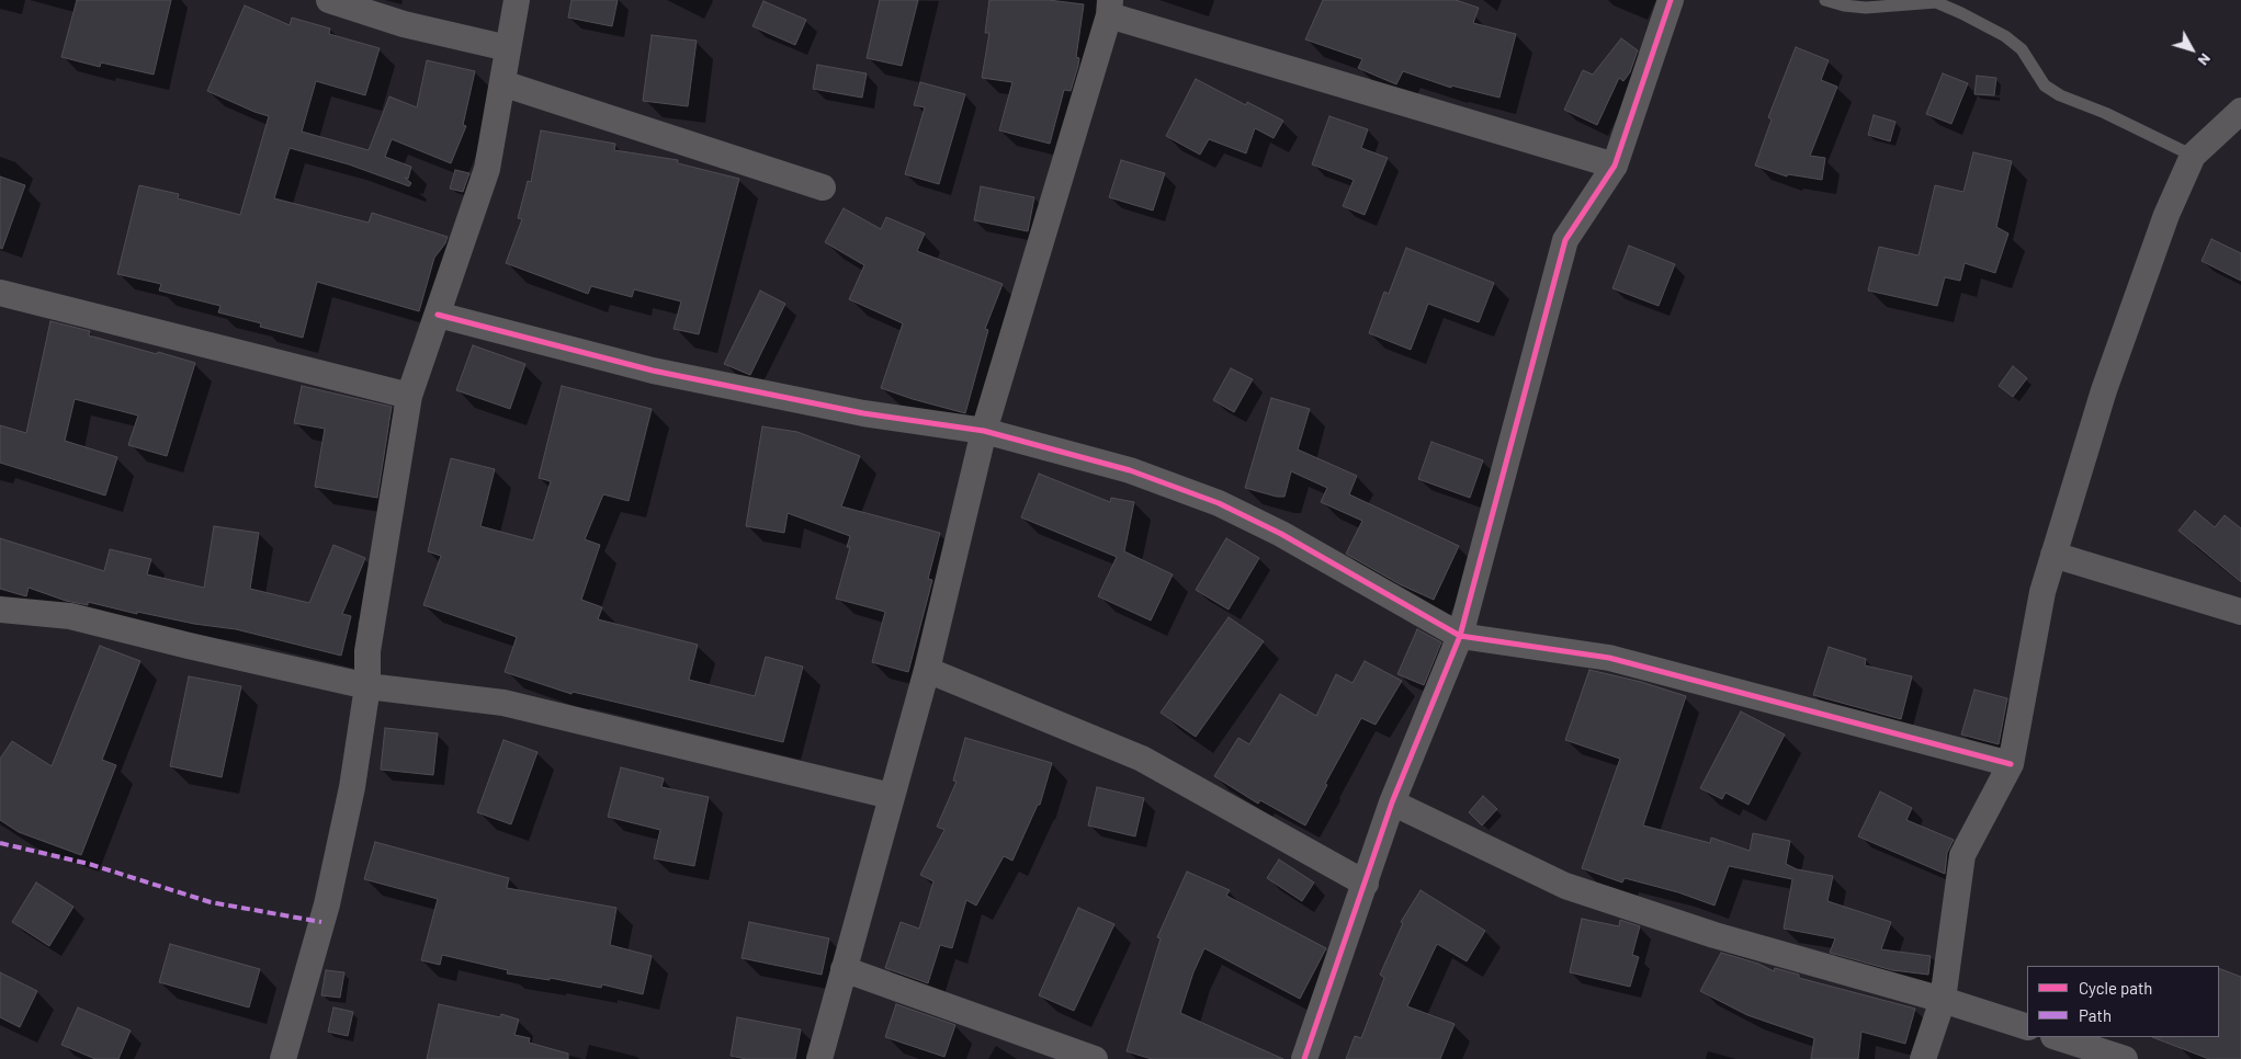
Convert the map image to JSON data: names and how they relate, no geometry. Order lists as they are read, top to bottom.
{
  "legend": ["Cycle path", "Path"],
  "north": "bottom right"
}
